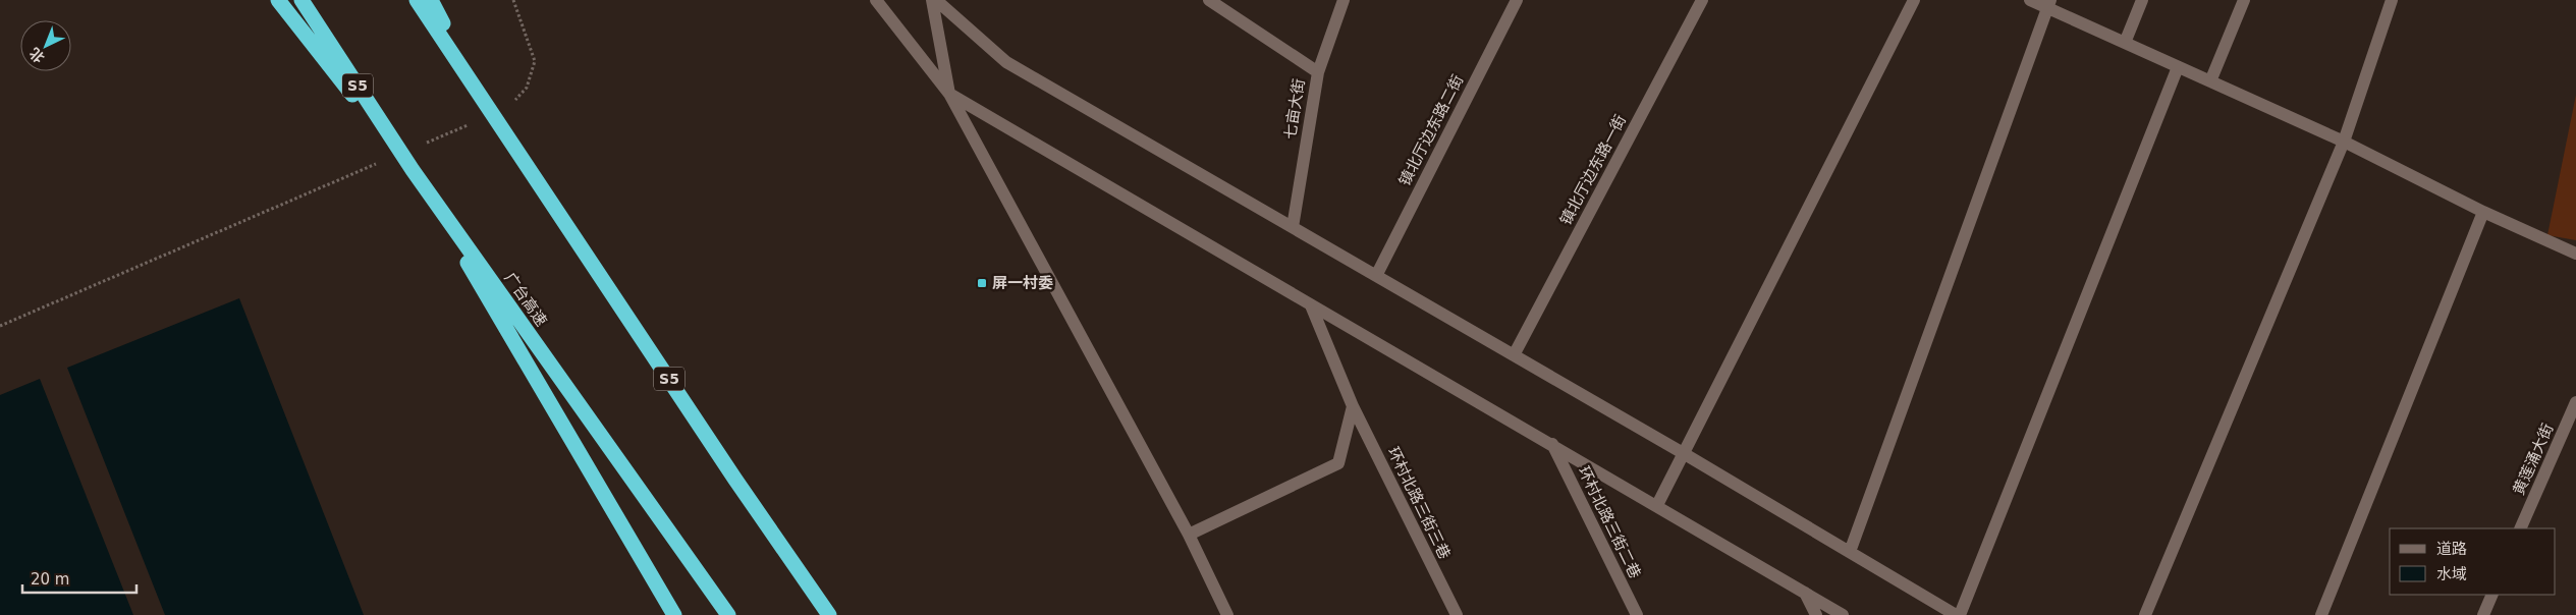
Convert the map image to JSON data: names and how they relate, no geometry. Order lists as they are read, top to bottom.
{
  "streets": {
    "highway": ["S5", "广台高速"],
    "street": [
      "七亩大街",
      "镇北厅边东路二街",
      "镇北厅边东路一街",
      "黄莲涌大街",
      "环村北路三街三巷",
      "环村北路三街二巷"
    ]
  },
  "places": {
    "transit": ["屏一村委"]
  },
  "legend": ["道路", "水域"],
  "scale_bar": "20 m",
  "north": "bottom left"
}
